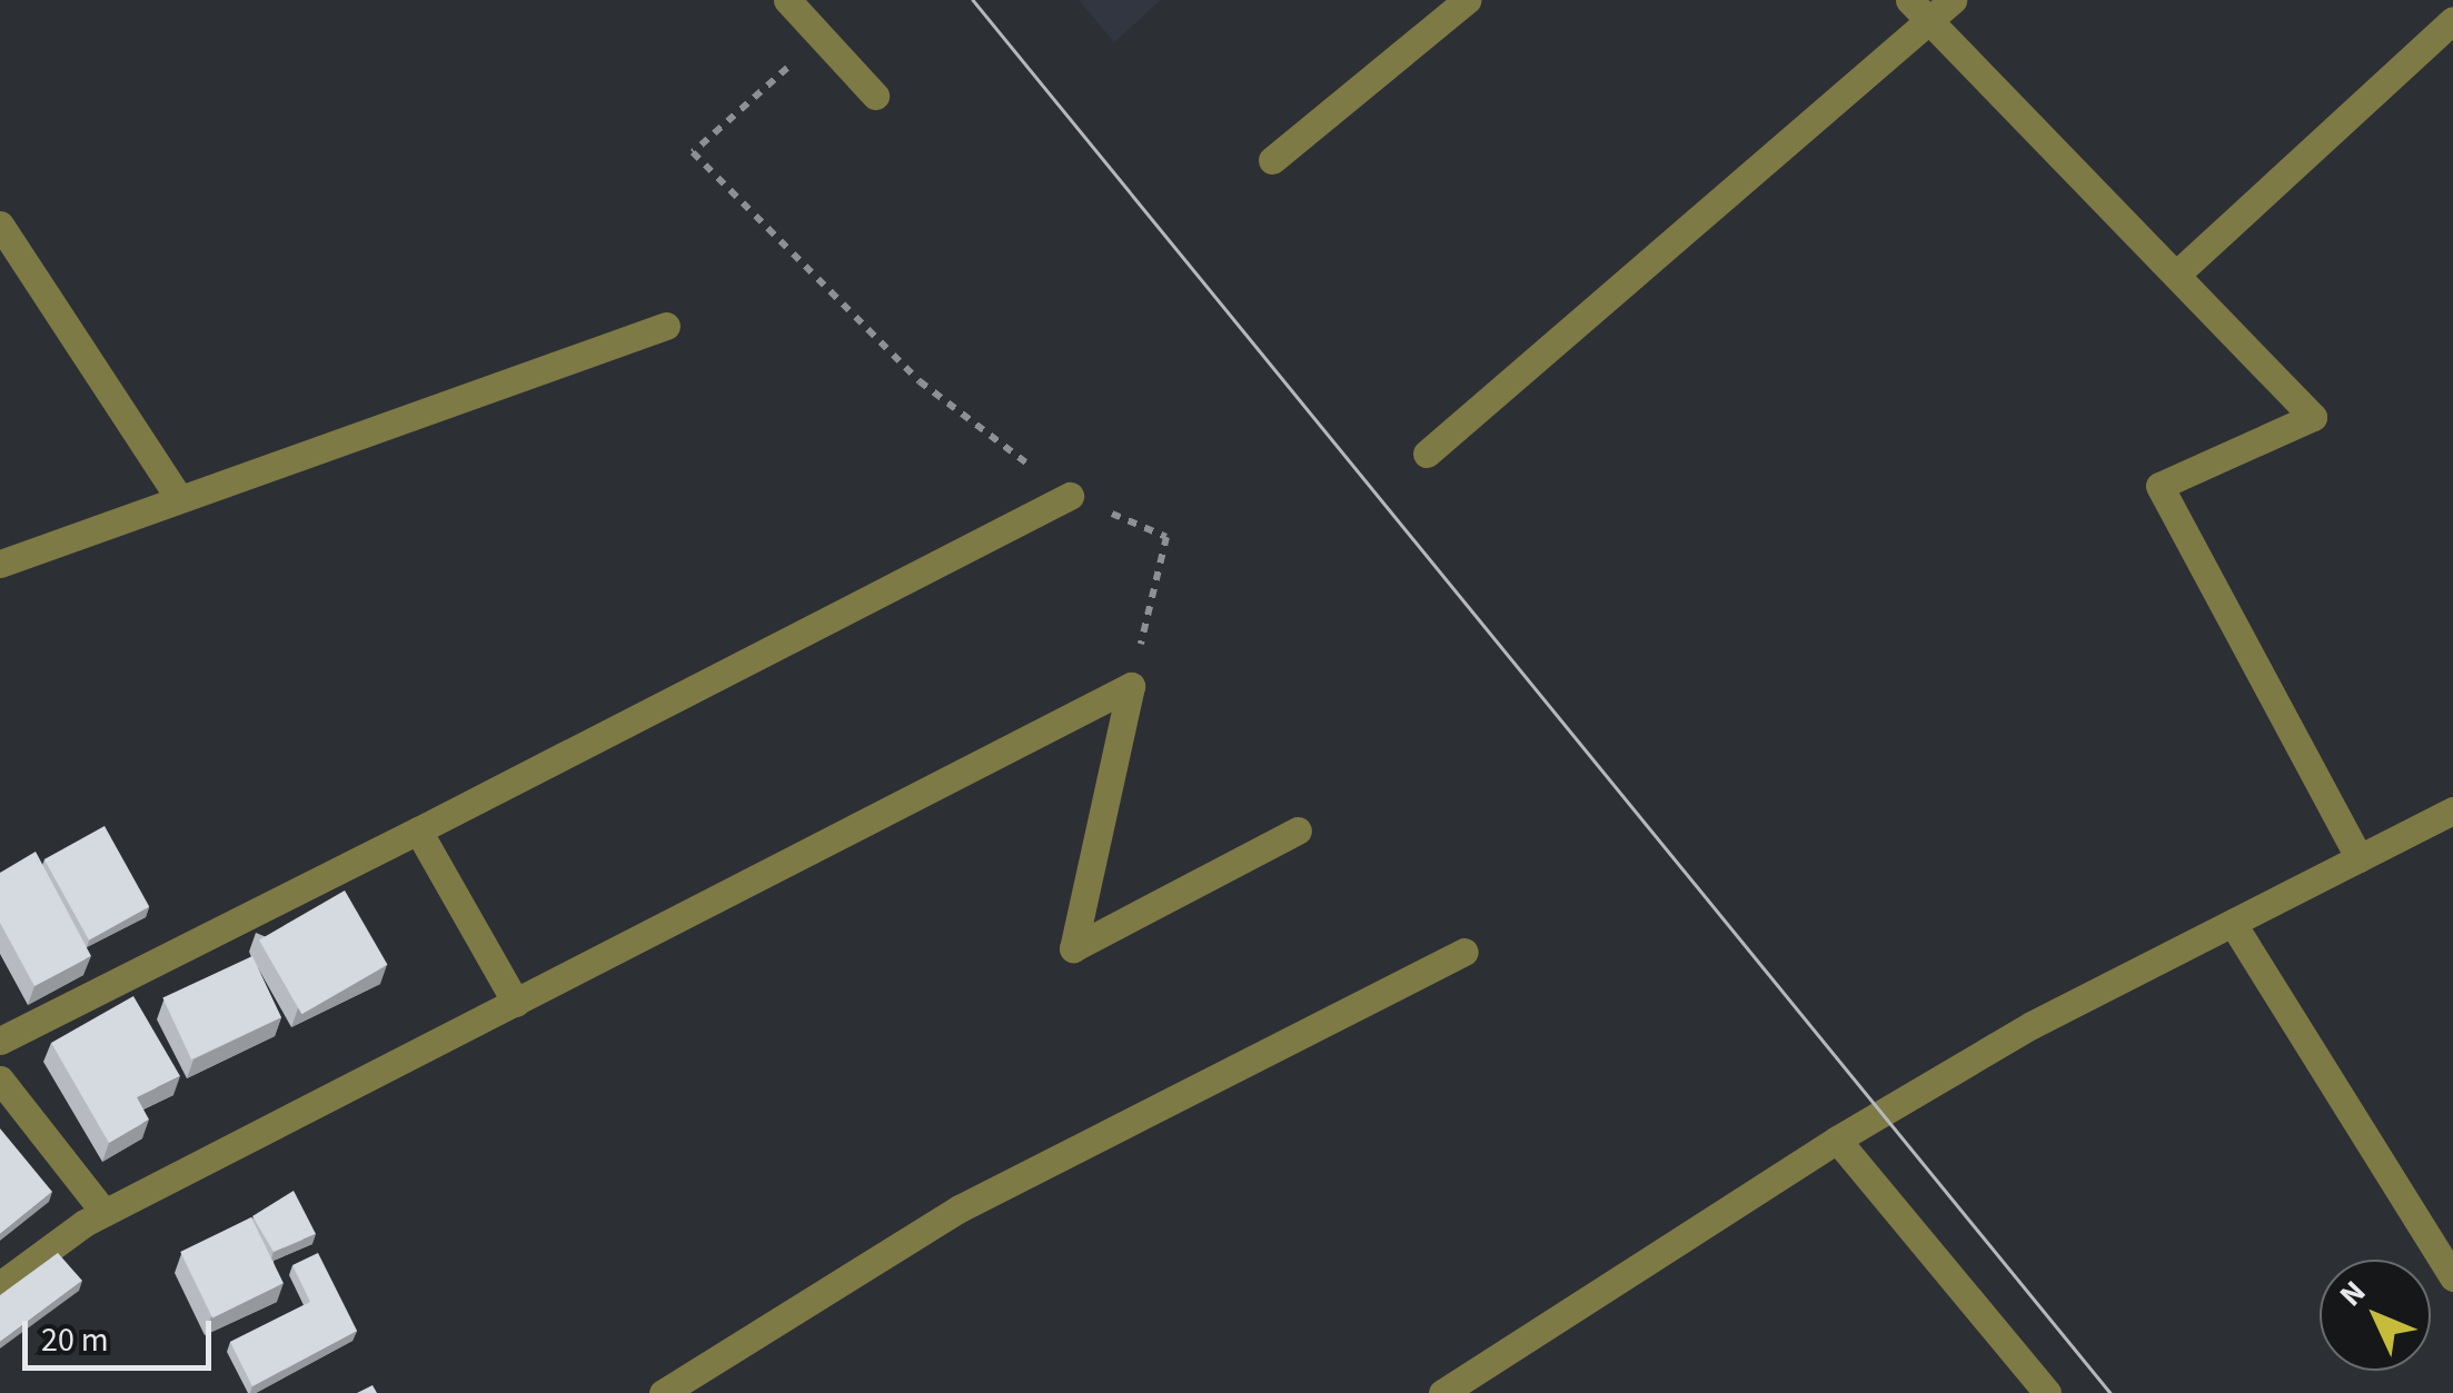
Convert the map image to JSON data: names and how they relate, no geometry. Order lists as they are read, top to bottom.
{
  "scale_bar": "20 m",
  "north": "top left"
}
